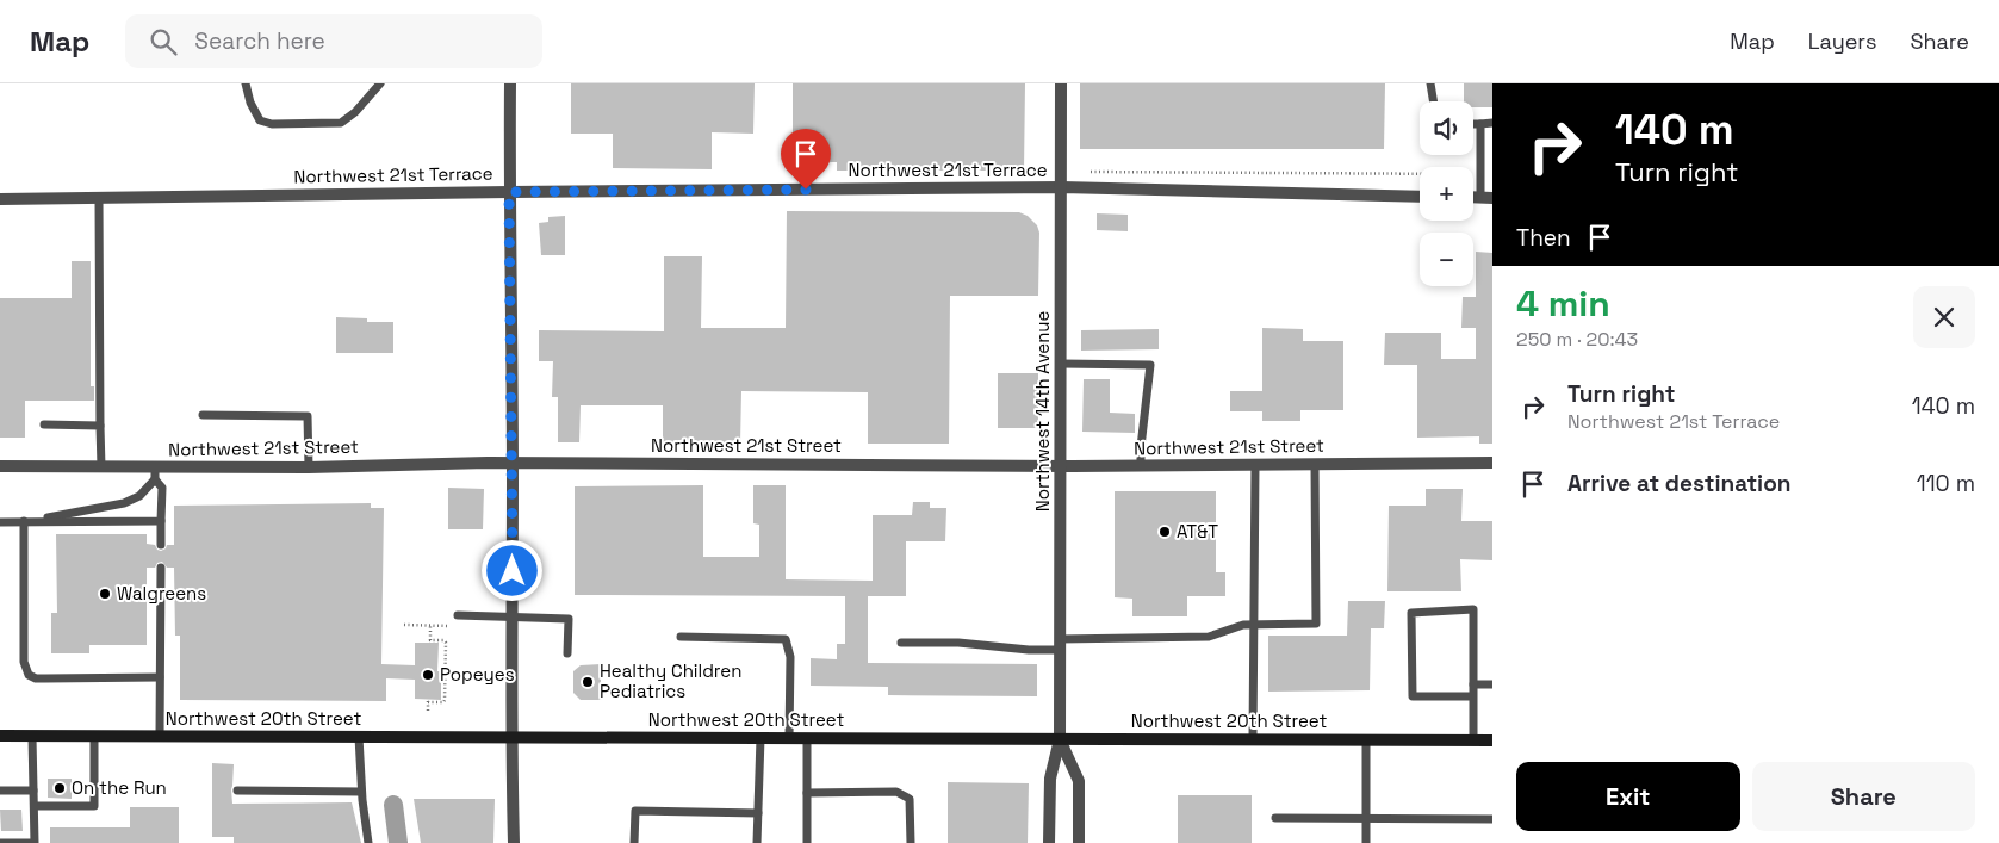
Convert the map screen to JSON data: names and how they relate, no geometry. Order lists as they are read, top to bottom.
{
  "streets": {
    "main road": ["Northwest 20th Street"],
    "street": ["Northwest 21st Terrace", "Northwest 14th Avenue", "Northwest 21st Street"]
  },
  "crossings": [
    ["Northwest 21st Terrace", "Northwest 14th Avenue"],
    ["Northwest 14th Avenue", "Northwest 21st Street"],
    ["Northwest 14th Avenue", "Northwest 20th Street"]
  ],
  "places": [
    "AT&T",
    "Walgreens",
    "Popeyes",
    "Healthy Children Pediatrics",
    "On the Run"
  ],
  "page": {
    "header": "Map",
    "search": "Search here",
    "nav": ["Map", "Layers", "Share"],
    "turn": ["140 m", "Turn right"],
    "map_buttons": ["+", "−"],
    "then": "Then",
    "heading": ["4 min", "250 m · 20:43"],
    "list": [
      {
        "name": "Turn right",
        "note": "Northwest 21st Terrace",
        "value": "140 m"
      },
      {
        "name": "Arrive at destination",
        "value": "110 m"
      }
    ],
    "buttons": ["Exit", "Share"]
  }
}
